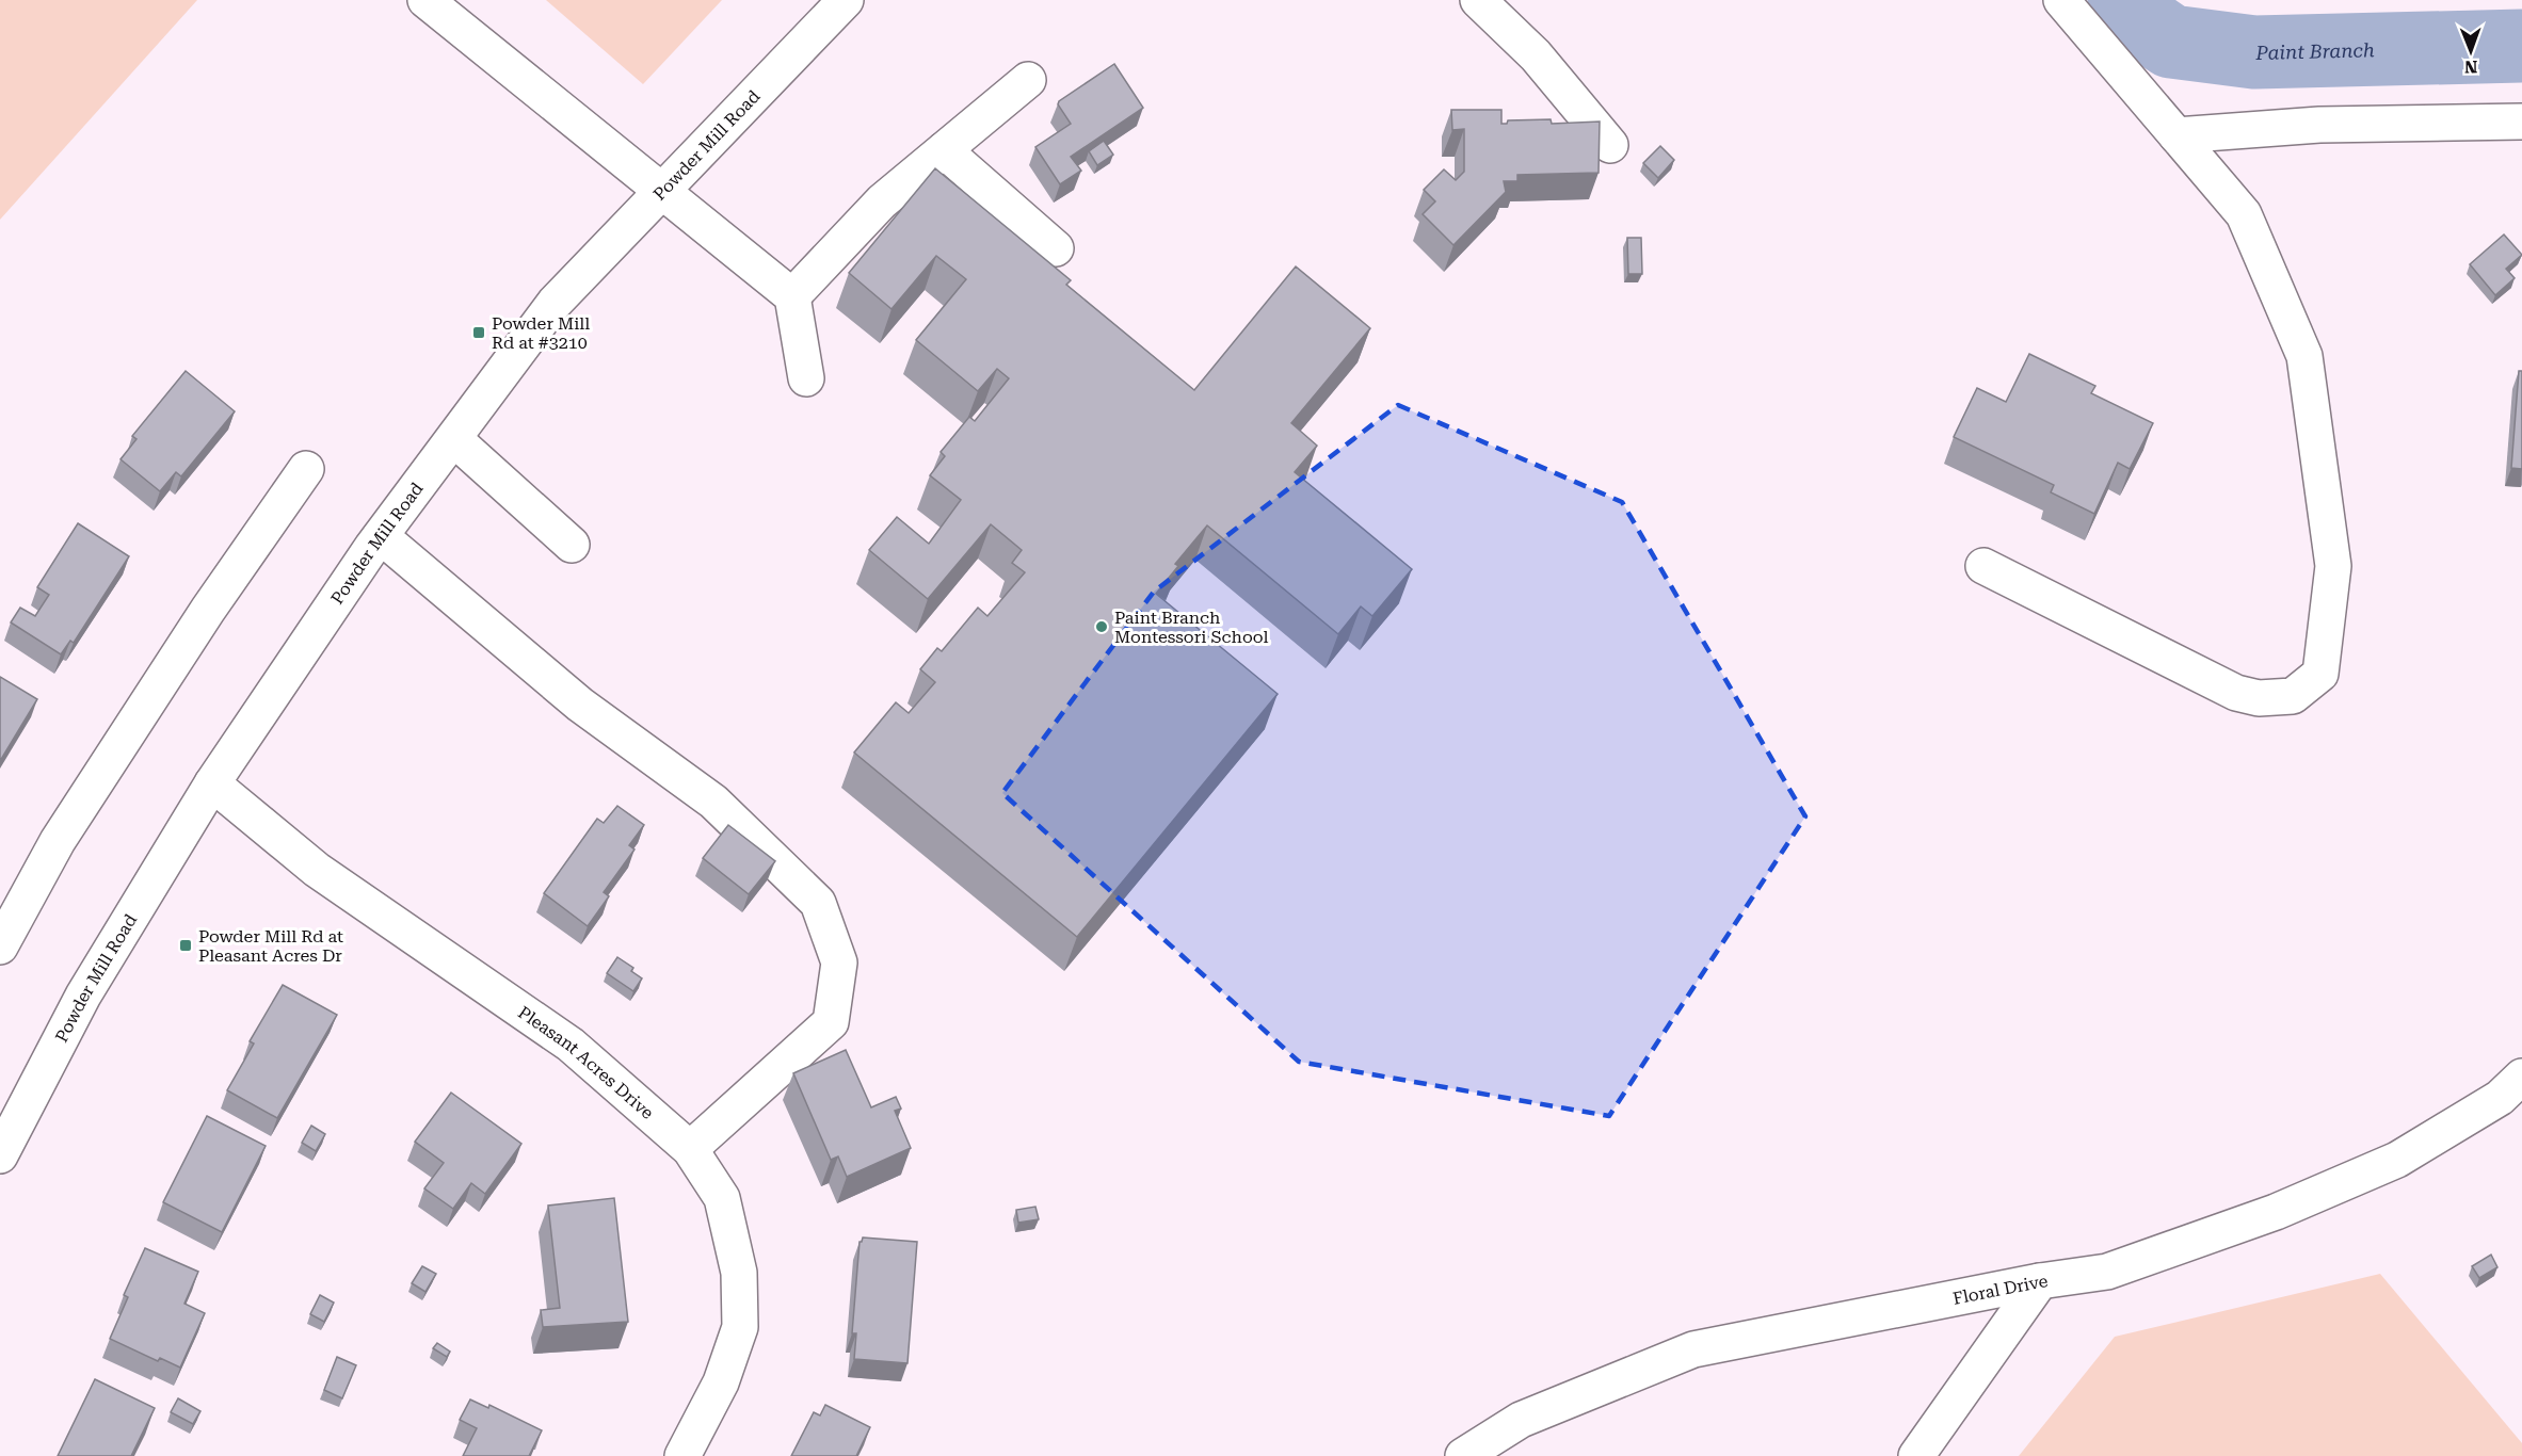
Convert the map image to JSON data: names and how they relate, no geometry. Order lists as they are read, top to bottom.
{
  "streets": {
    "street": ["Powder Mill Road", "Pleasant Acres Drive", "Floral Drive"]
  },
  "crossings": [
    ["Powder Mill Road", "Pleasant Acres Drive"]
  ],
  "water": ["Paint Branch"],
  "places": {
    "transit": ["Powder Mill Rd at #3210", "Powder Mill Rd at Pleasant Acres Dr"],
    "other": ["Paint Branch Montessori School"]
  },
  "north": "bottom"
}
